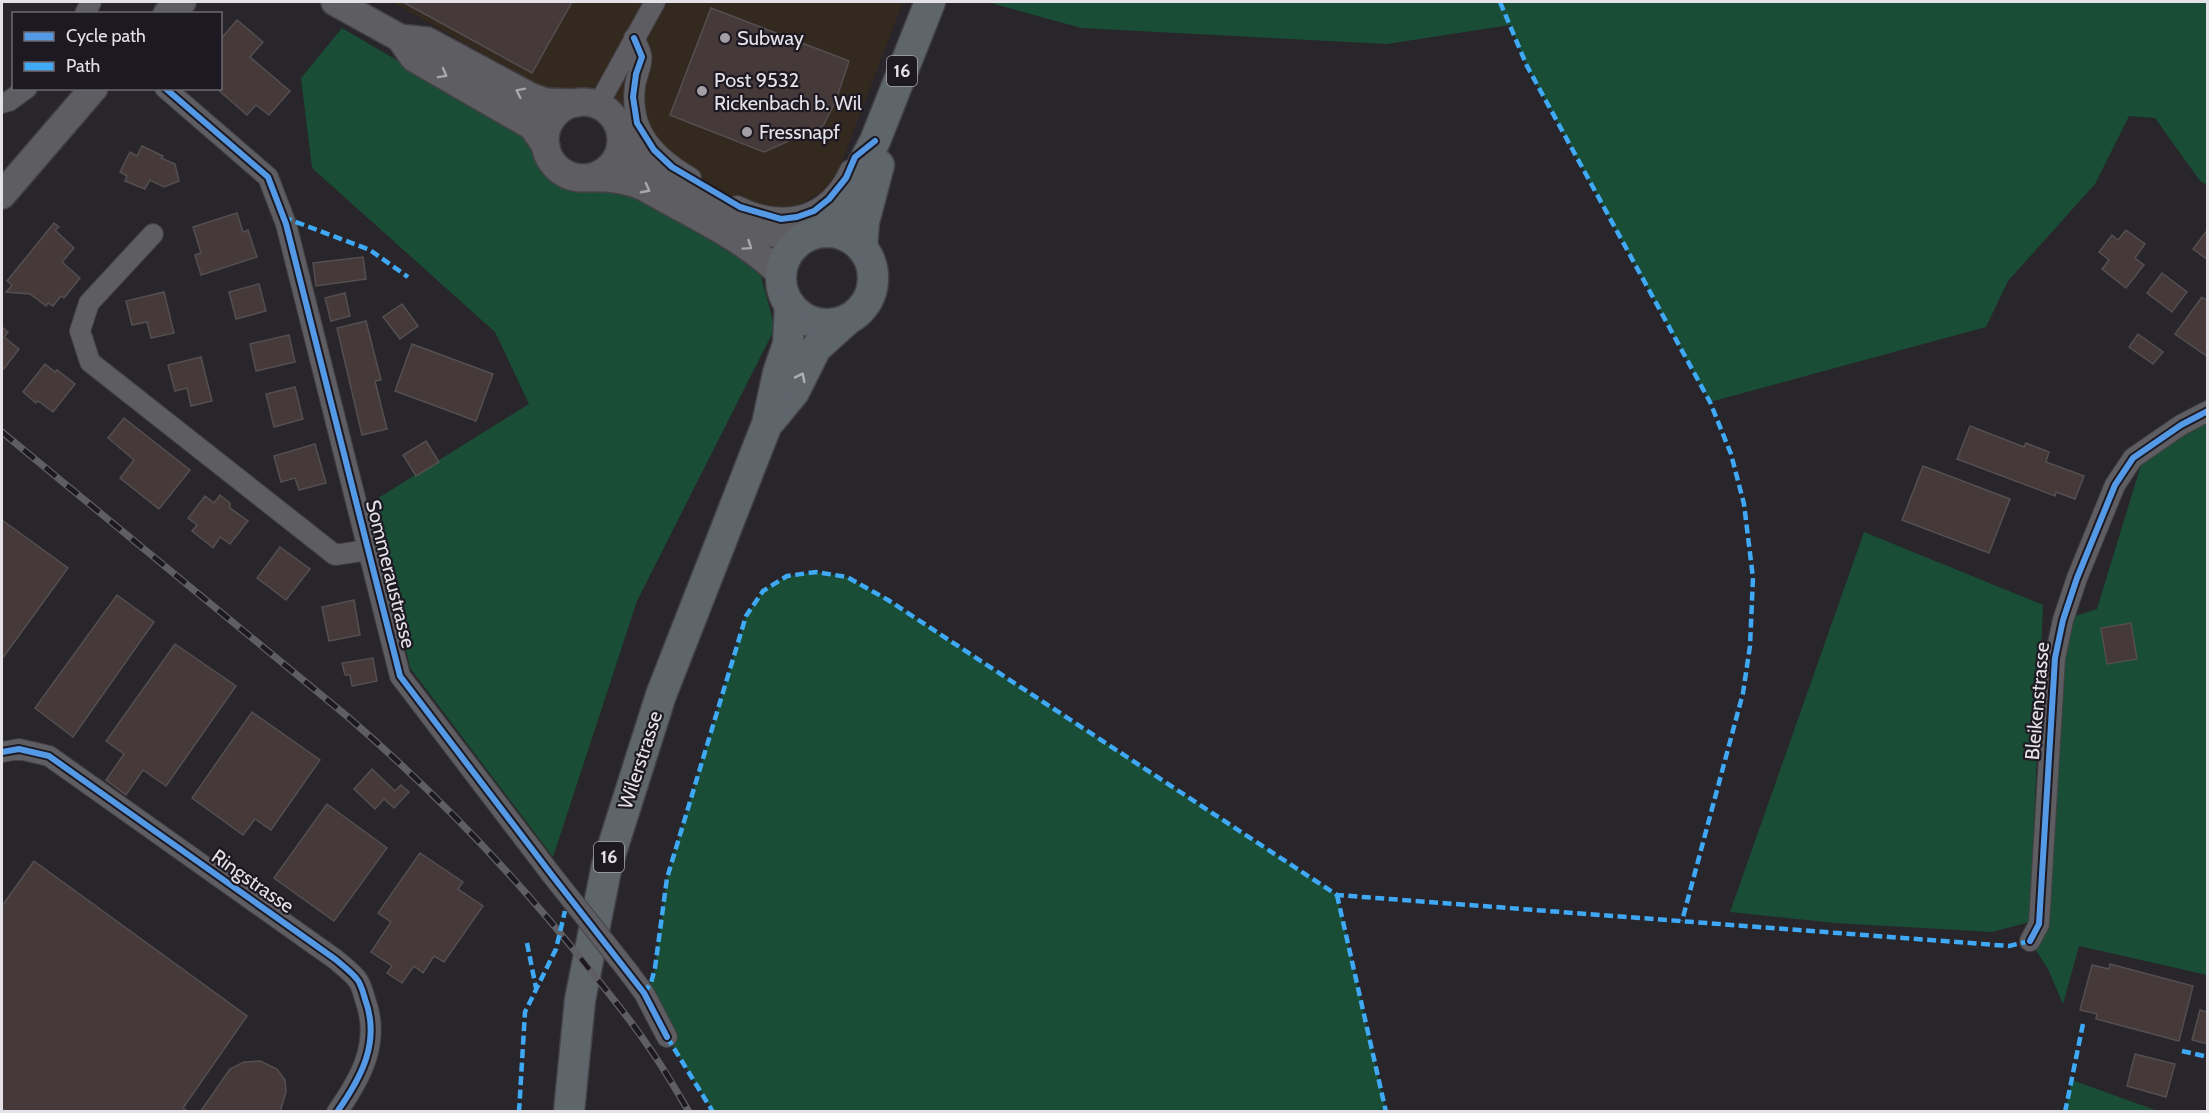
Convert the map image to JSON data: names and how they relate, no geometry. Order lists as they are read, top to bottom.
{
  "streets": {
    "main road": ["16", "Wilerstrasse"],
    "street": ["Sommeraustrasse", "Bleikenstrasse", "Ringstrasse"]
  },
  "crossings": [
    ["16", "Wilerstrasse"]
  ],
  "places": ["Subway", "Post 9532 Rickenbach b. Wil", "Fressnapf"],
  "legend": ["Cycle path", "Path"]
}
